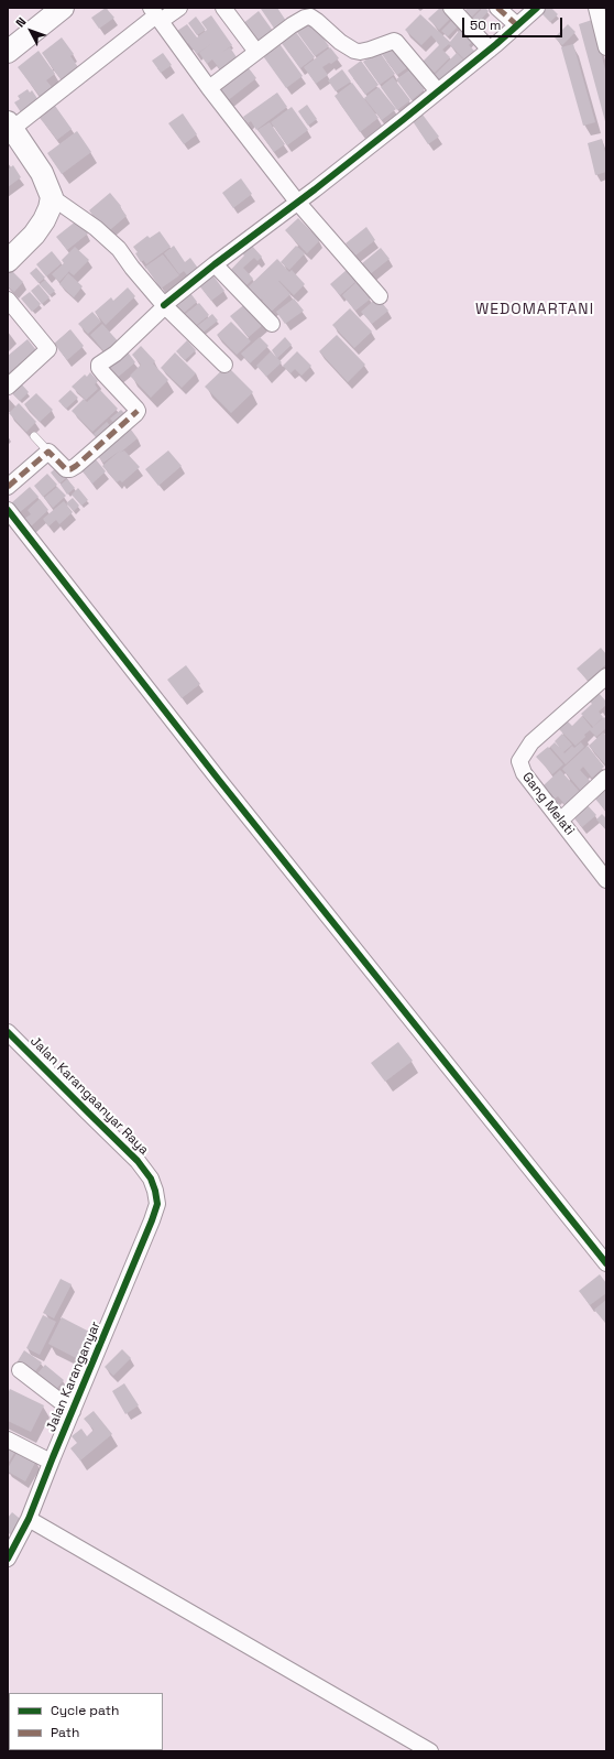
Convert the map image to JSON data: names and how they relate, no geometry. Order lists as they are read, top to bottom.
{
  "streets": {
    "street": ["Gang Melati", "Jalan Karangaanyar Raya", "Jalan Karanganyar"]
  },
  "crossings": [
    ["Jalan Karangaanyar Raya", "Jalan Karanganyar"]
  ],
  "districts": ["WEDOMARTANI"],
  "legend": ["Cycle path", "Path"],
  "scale_bar": "50 m",
  "north": "top left"
}
